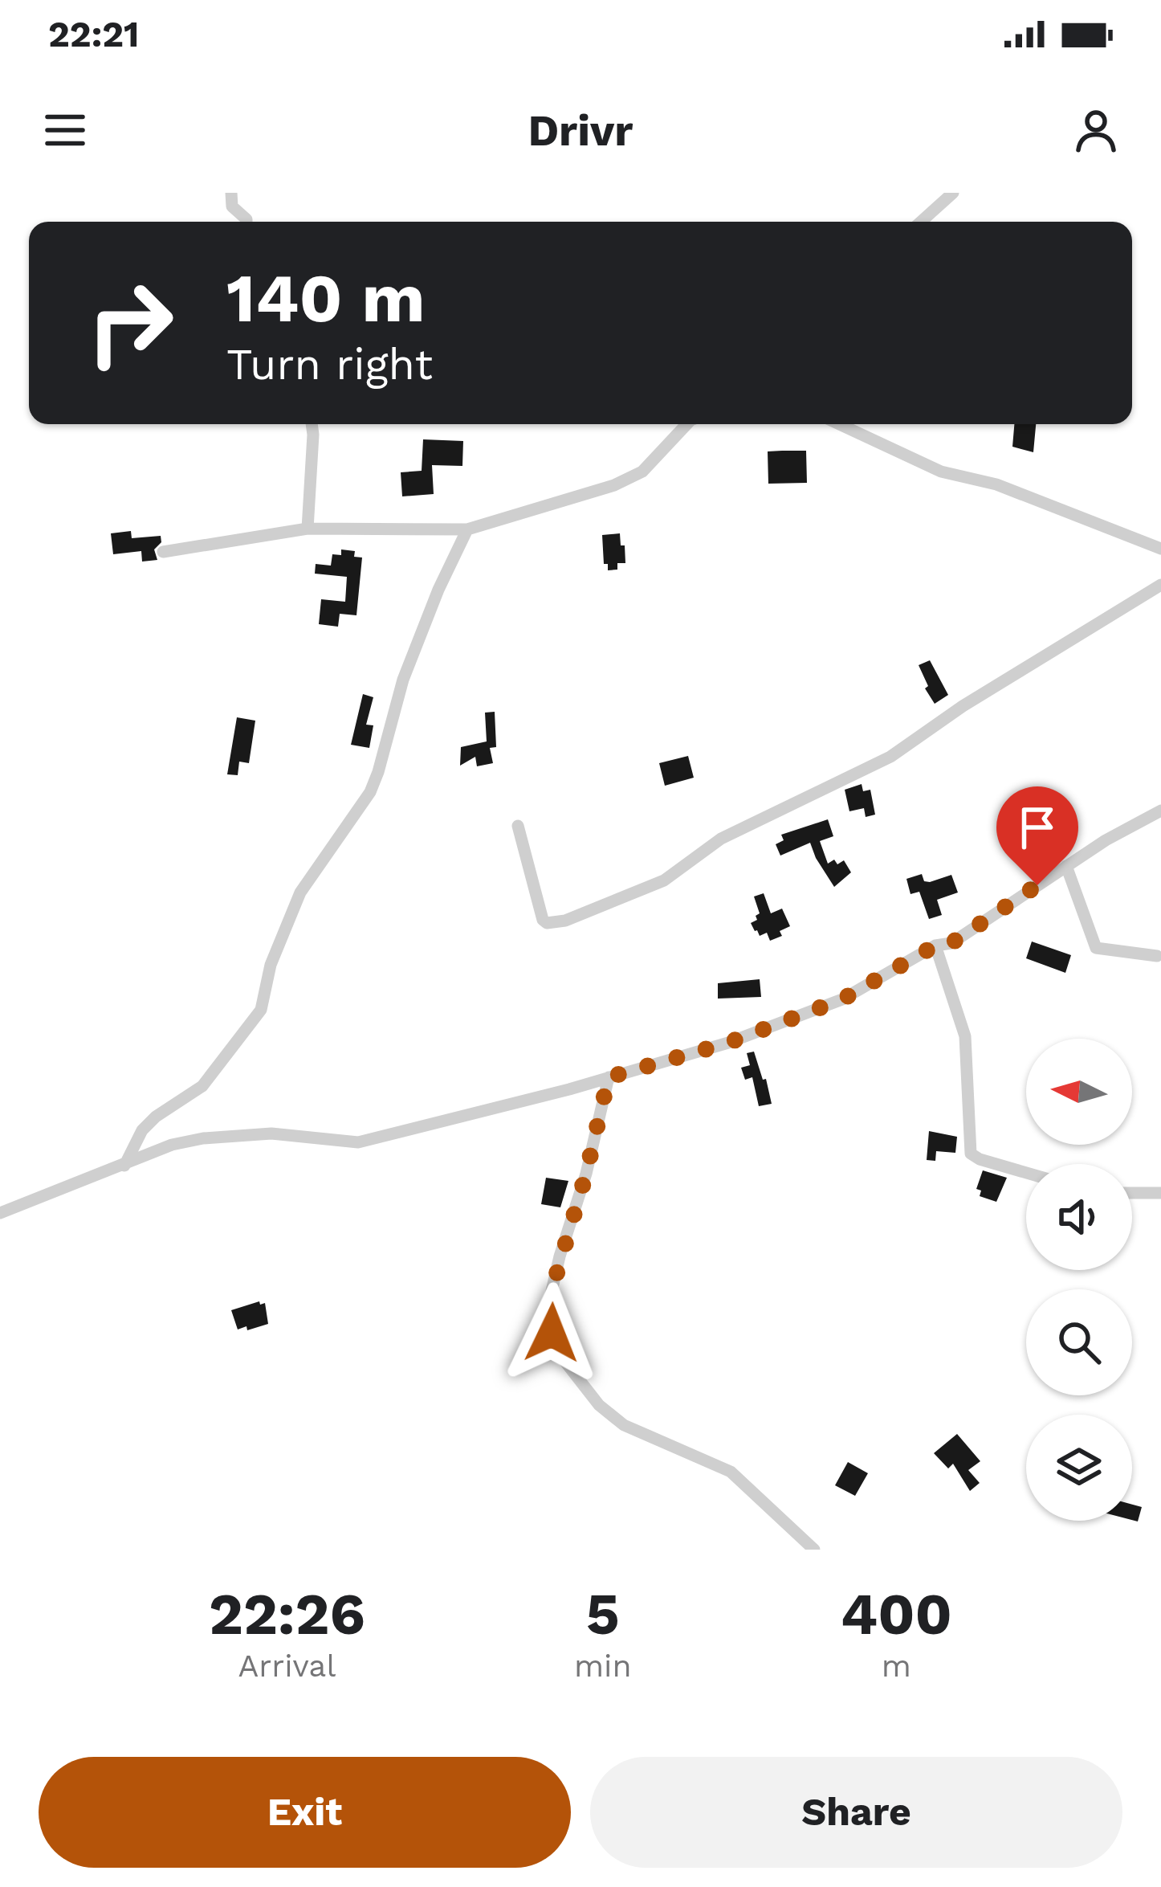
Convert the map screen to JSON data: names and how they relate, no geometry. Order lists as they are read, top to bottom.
{
  "north": "left",
  "page": {
    "status": "22:21",
    "header": "Drivr",
    "turn": ["140 m", "Turn right"],
    "eta": [
      "22:26",
      "Arrival",
      "5",
      "min",
      "400",
      "m"
    ],
    "buttons": ["Exit", "Share"]
  }
}
